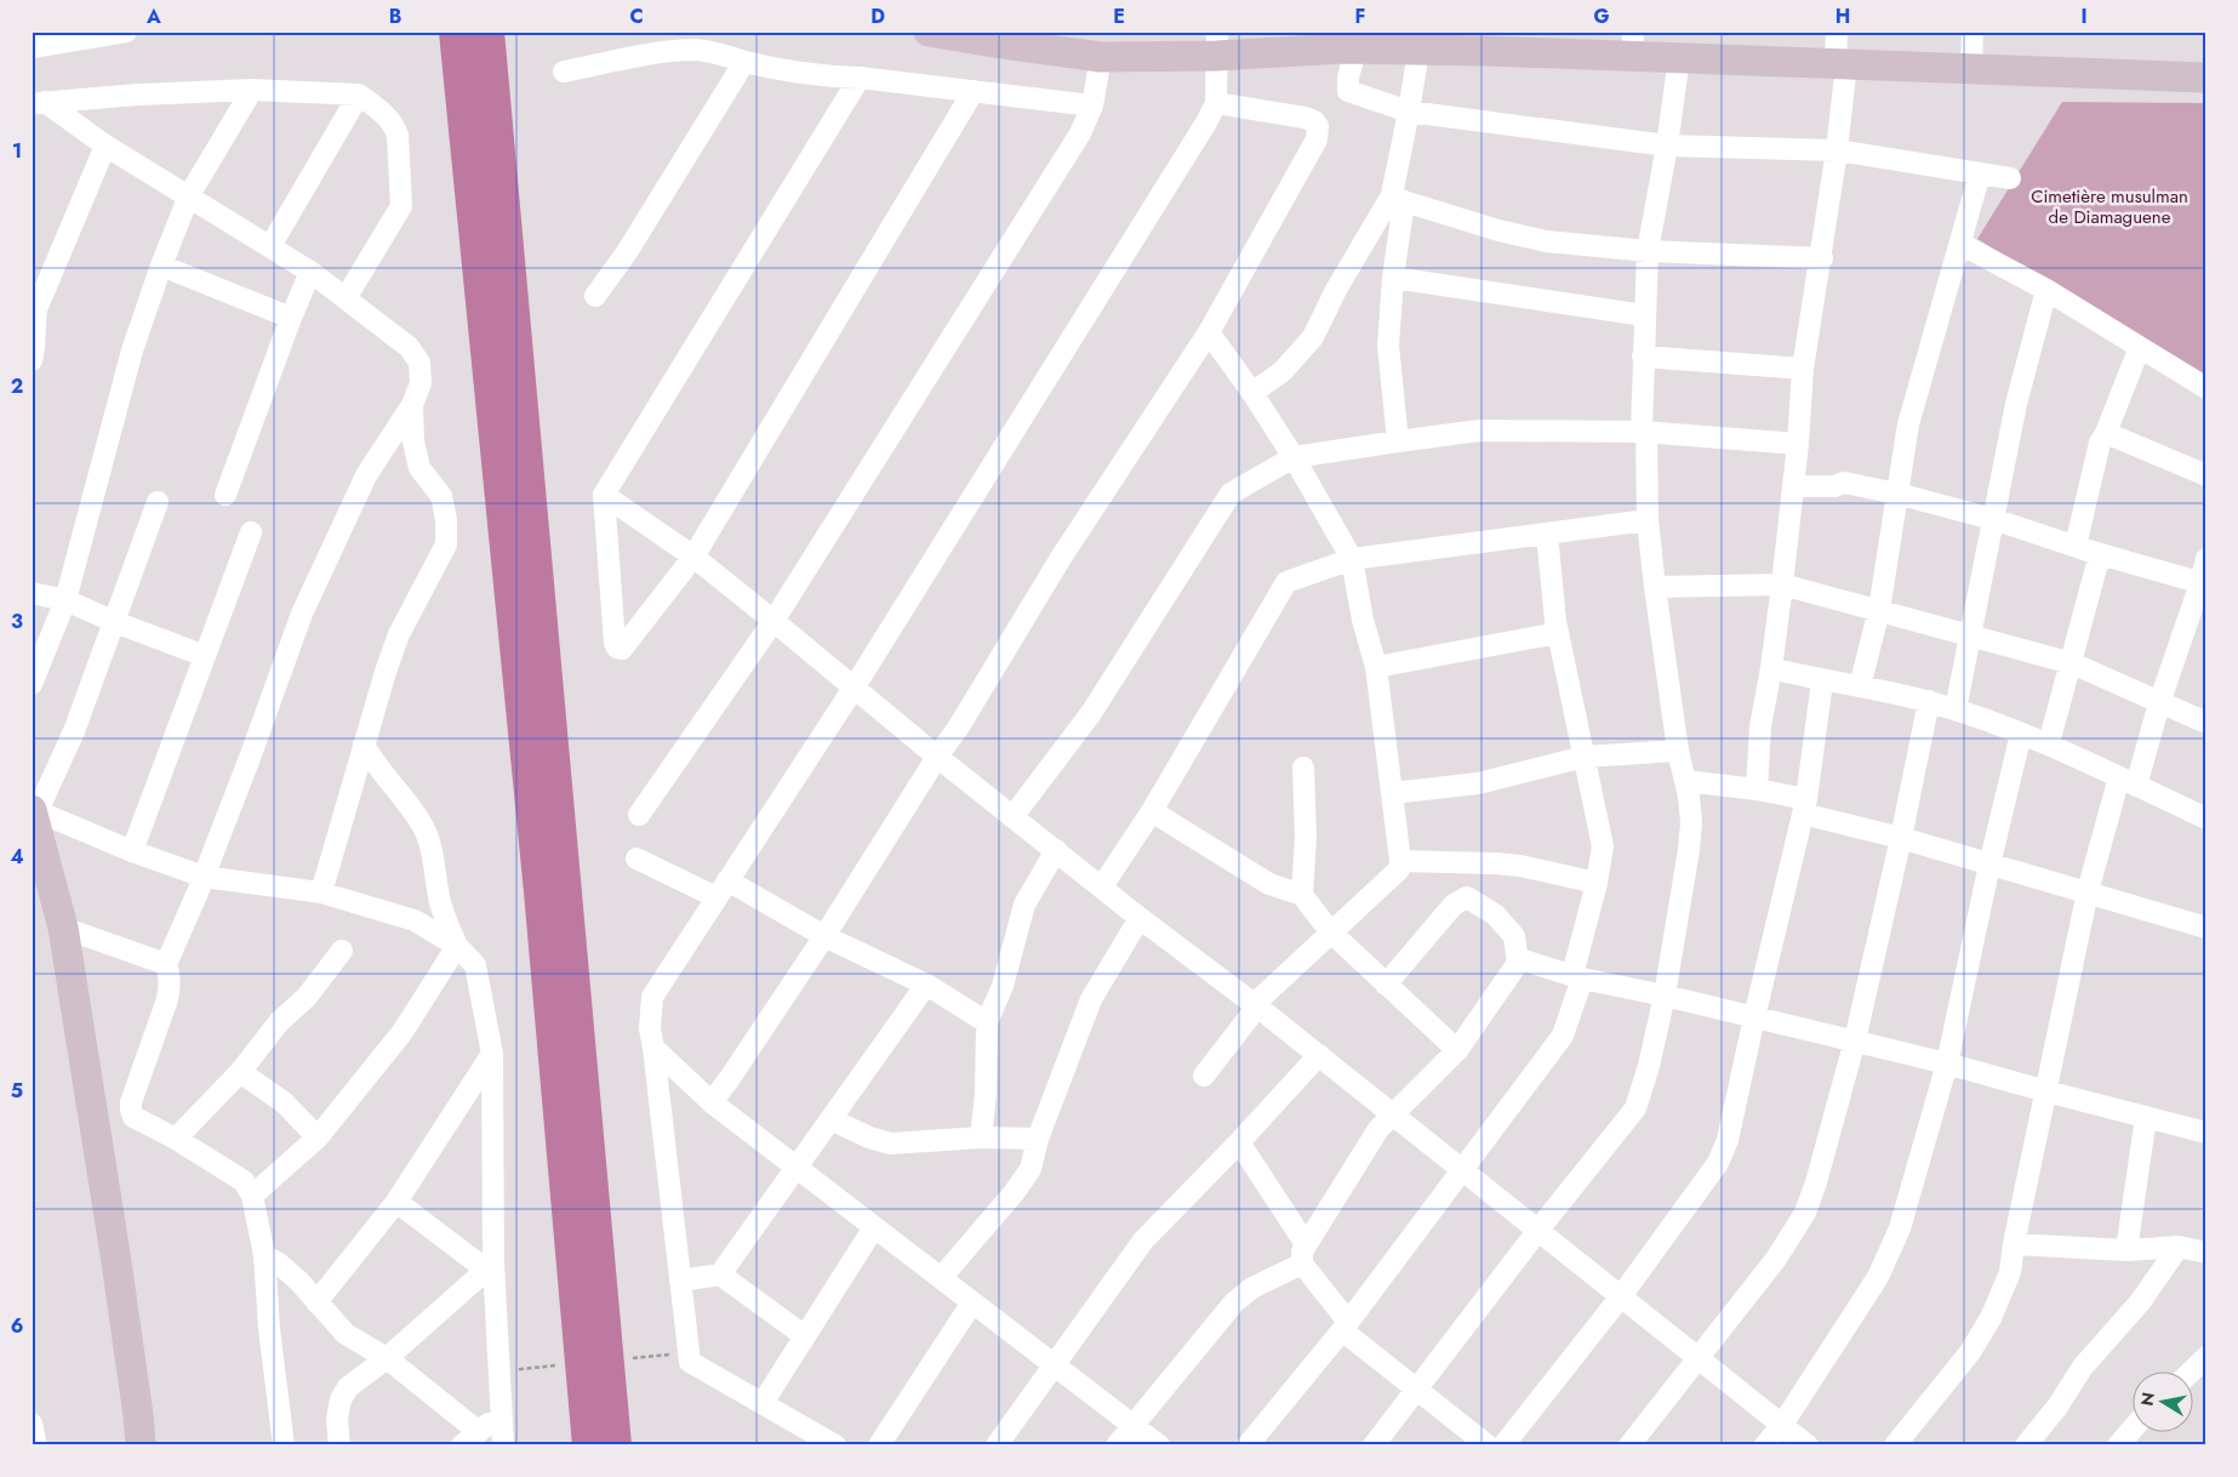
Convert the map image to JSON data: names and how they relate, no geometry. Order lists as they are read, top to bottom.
{
  "parks": ["Cimetière musulman de Diamaguene"],
  "north": "left",
  "grid": {
    "columns": [
      "A",
      "B",
      "C",
      "D",
      "E",
      "F",
      "G",
      "H",
      "I"
    ],
    "rows": [
      "1",
      "2",
      "3",
      "4",
      "5",
      "6"
    ]
  }
}
